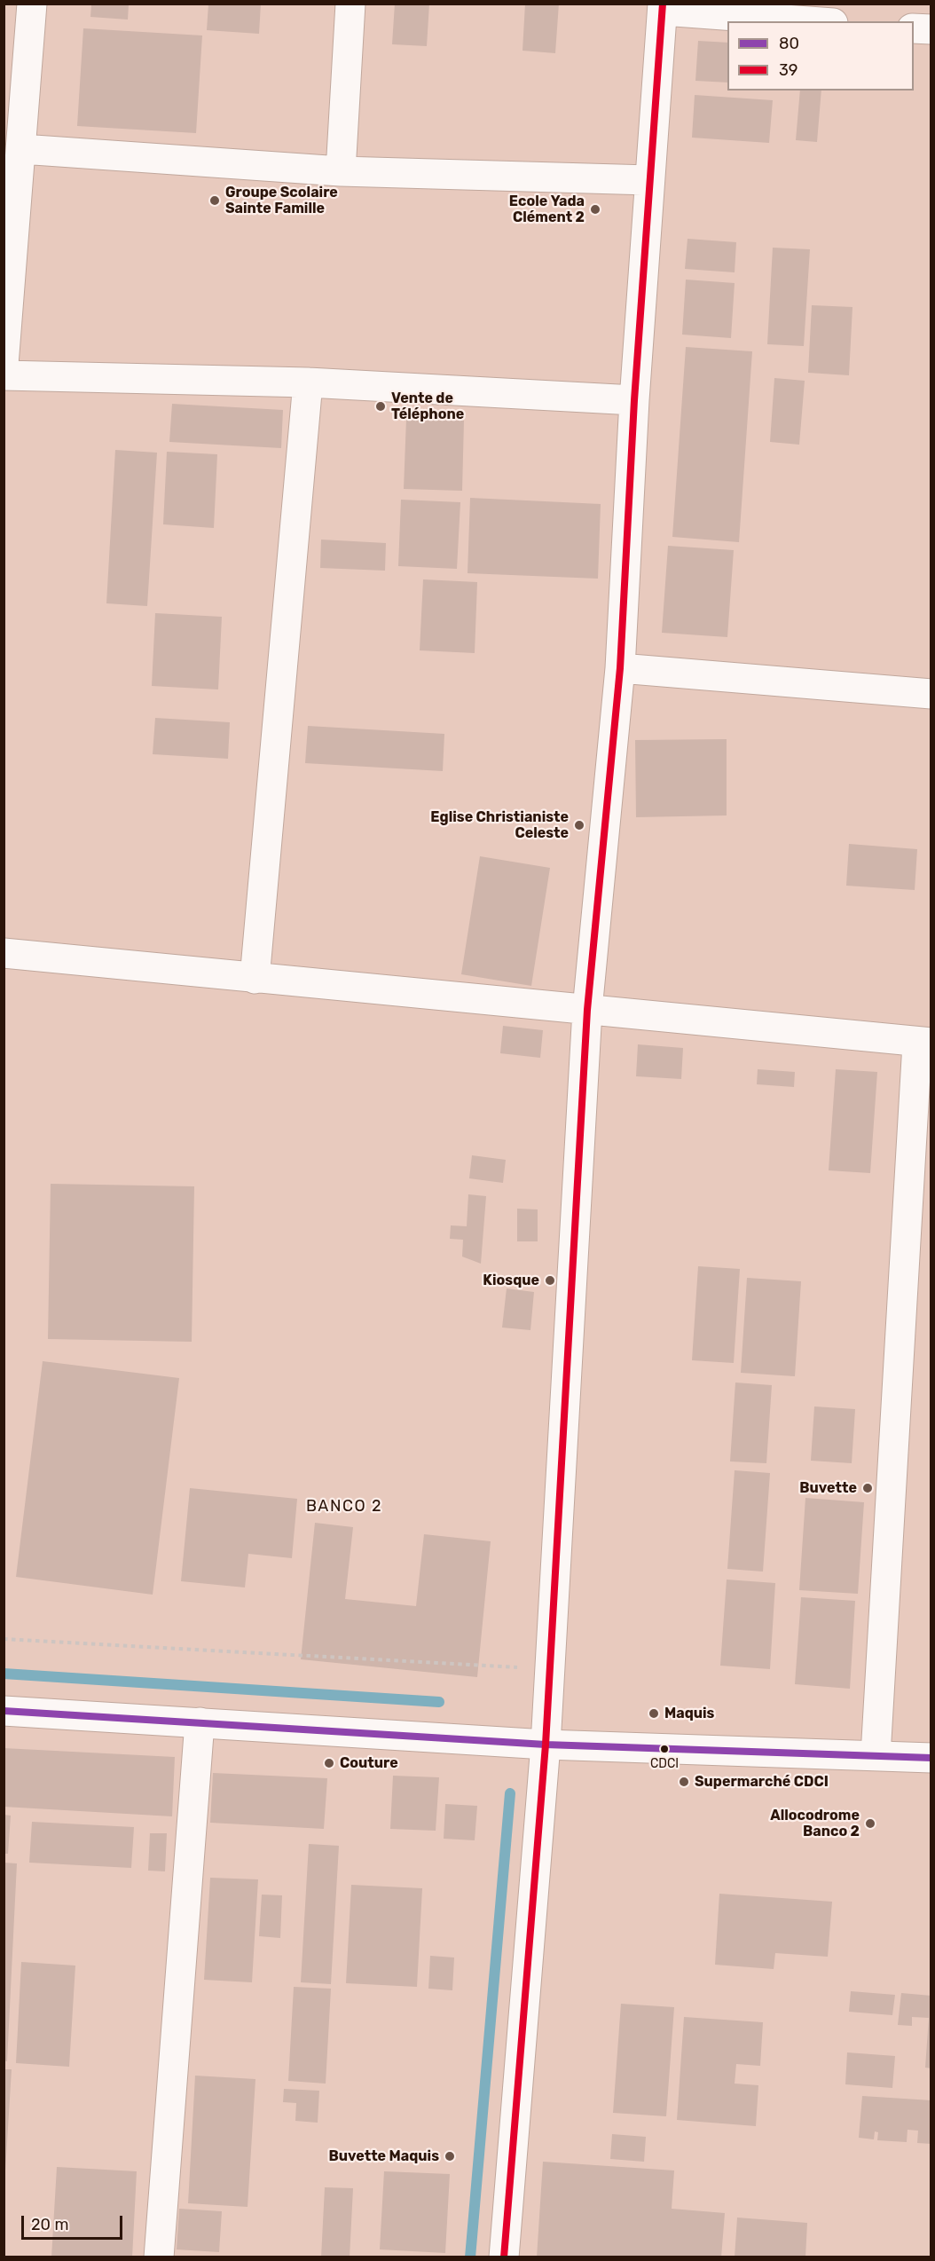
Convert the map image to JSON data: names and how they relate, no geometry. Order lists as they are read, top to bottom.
{
  "districts": ["BANCO 2"],
  "places": [
    "Groupe Scolaire Sainte Famille",
    "Ecole Yada Clément 2",
    "Vente de Téléphone",
    "Eglise Christianiste Celeste",
    "Kiosque",
    "Buvette",
    "Maquis",
    "CDCI",
    "Couture",
    "Supermarché CDCI",
    "Allocodrome Banco 2",
    "Buvette Maquis"
  ],
  "lines": ["transit line 39", "transit line 80"],
  "legend": ["80", "39"],
  "scale_bar": "20 m"
}
